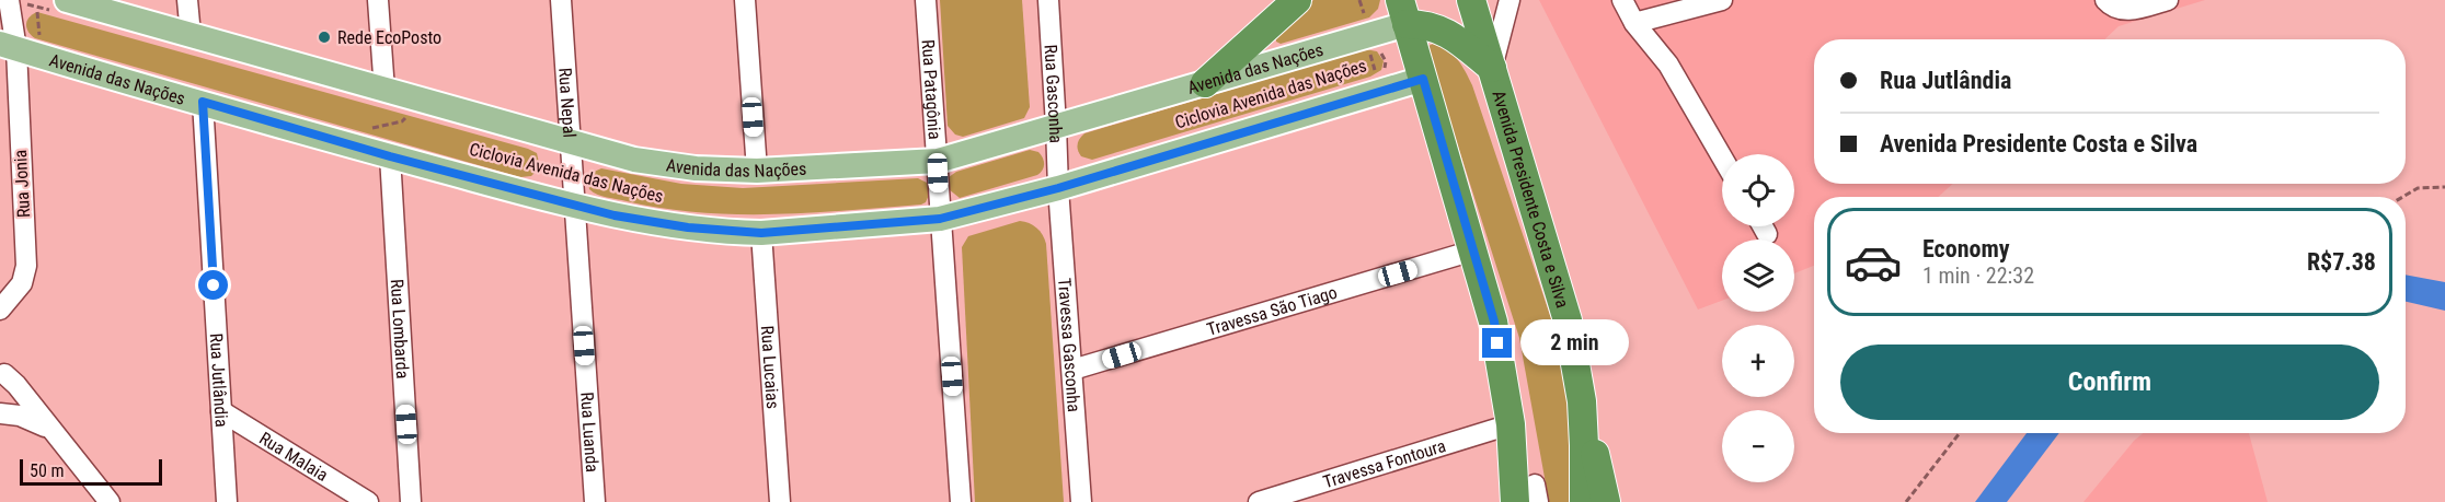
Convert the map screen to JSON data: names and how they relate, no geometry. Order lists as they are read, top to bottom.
{
  "streets": {
    "highway": ["Avenida Presidente Costa e Silva"],
    "main road": ["Avenida das Nações"],
    "street": [
      "Rua Patagônia",
      "Rua Gasconha",
      "Rua Nepal",
      "Rua Jonia",
      "Travessa São Tiago",
      "Rua Lombarda",
      "Travessa Gasconha",
      "Rua Lucaias",
      "Rua Jutlândia",
      "Rua Luanda",
      "Rua Malaia",
      "Travessa Fontoura"
    ],
    "path": ["Ciclovia Avenida das Nações"]
  },
  "crossings": [
    ["Avenida das Nações", "Rua Patagônia"],
    ["Avenida das Nações", "Rua Gasconha"],
    ["Avenida das Nações", "Rua Nepal"],
    ["Avenida das Nações", "Rua Jonia"],
    ["Avenida das Nações", "Rua Lombarda"],
    ["Avenida das Nações", "Travessa Gasconha"],
    ["Avenida das Nações", "Rua Lucaias"],
    ["Avenida das Nações", "Rua Jutlândia"],
    ["Avenida das Nações", "Rua Luanda"],
    ["Rua Gasconha", "Travessa Gasconha"],
    ["Rua Nepal", "Rua Luanda"],
    ["Travessa São Tiago", "Travessa Gasconha"],
    ["Rua Jutlândia", "Rua Malaia"]
  ],
  "places": ["Rede EcoPosto"],
  "scale_bar": "50 m",
  "page": {
    "banner": ["Rua Jutlândia", "Avenida Presidente Costa e Silva"],
    "map_buttons": ["+", "−"],
    "list": [
      {
        "name": "Economy",
        "note": "1 min · 22:32",
        "value": "R$7.38"
      }
    ],
    "bubble": "2 min",
    "buttons": "Confirm",
    "scale": "50 m"
  }
}
